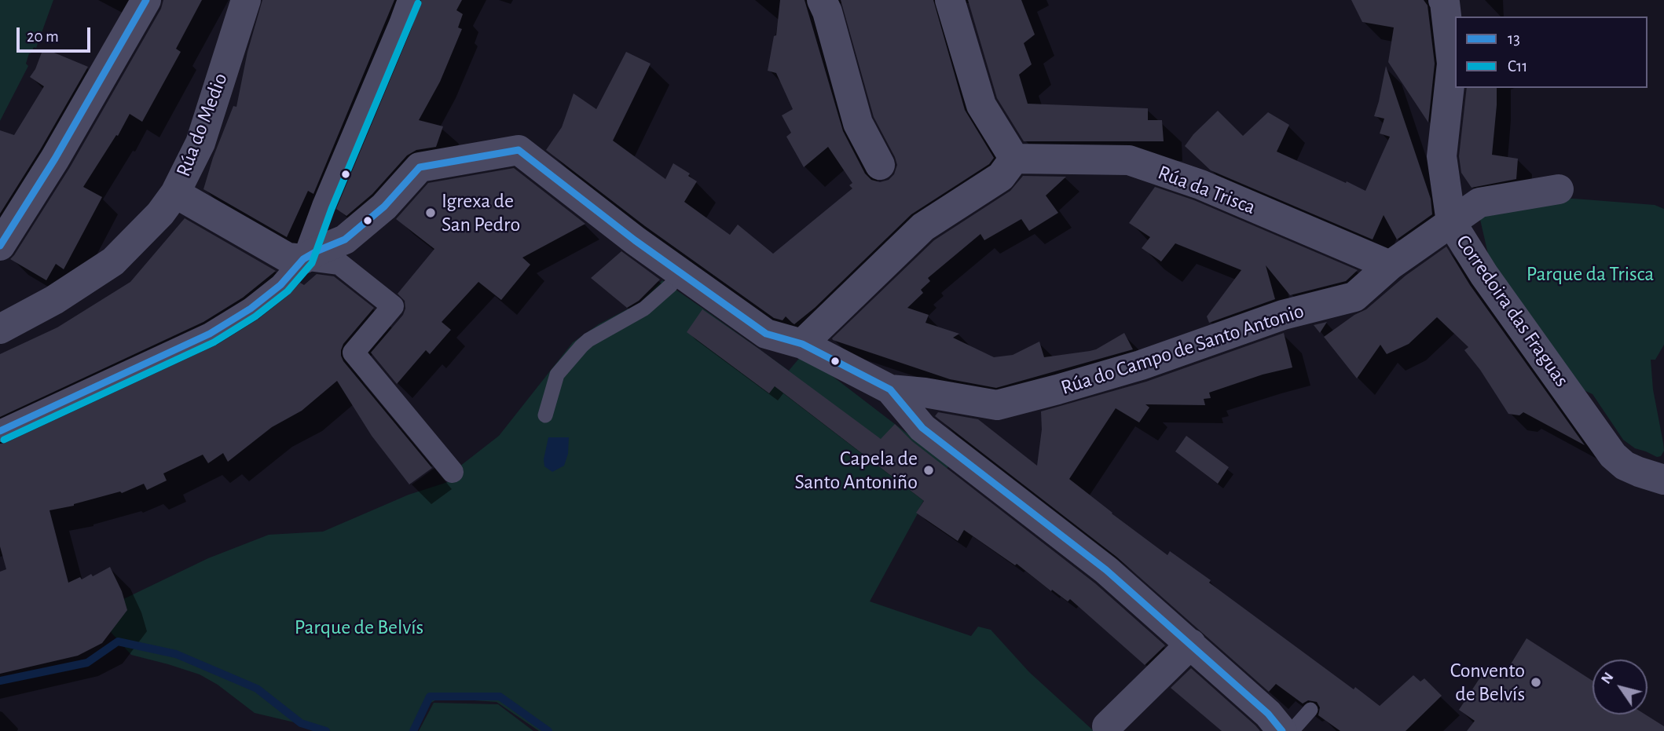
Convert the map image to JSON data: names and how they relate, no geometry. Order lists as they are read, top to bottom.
{
  "streets": {
    "street": [
      "Rúa do Medio",
      "Rúa da Trisca",
      "Corredoira das Fraguas",
      "Rúa do Campo de Santo Antonio"
    ]
  },
  "crossings": [
    ["Rúa da Trisca", "Rúa do Campo de Santo Antonio"],
    ["Corredoira das Fraguas", "Rúa do Campo de Santo Antonio"]
  ],
  "parks": ["Parque da Trisca", "Parque de Belvís"],
  "places": ["Igrexa de San Pedro", "Capela de Santo Antoniño", "Convento de Belvís"],
  "lines": ["transit line 13", "transit line C11"],
  "legend": ["13", "C11"],
  "scale_bar": "20 m",
  "north": "top left"
}
